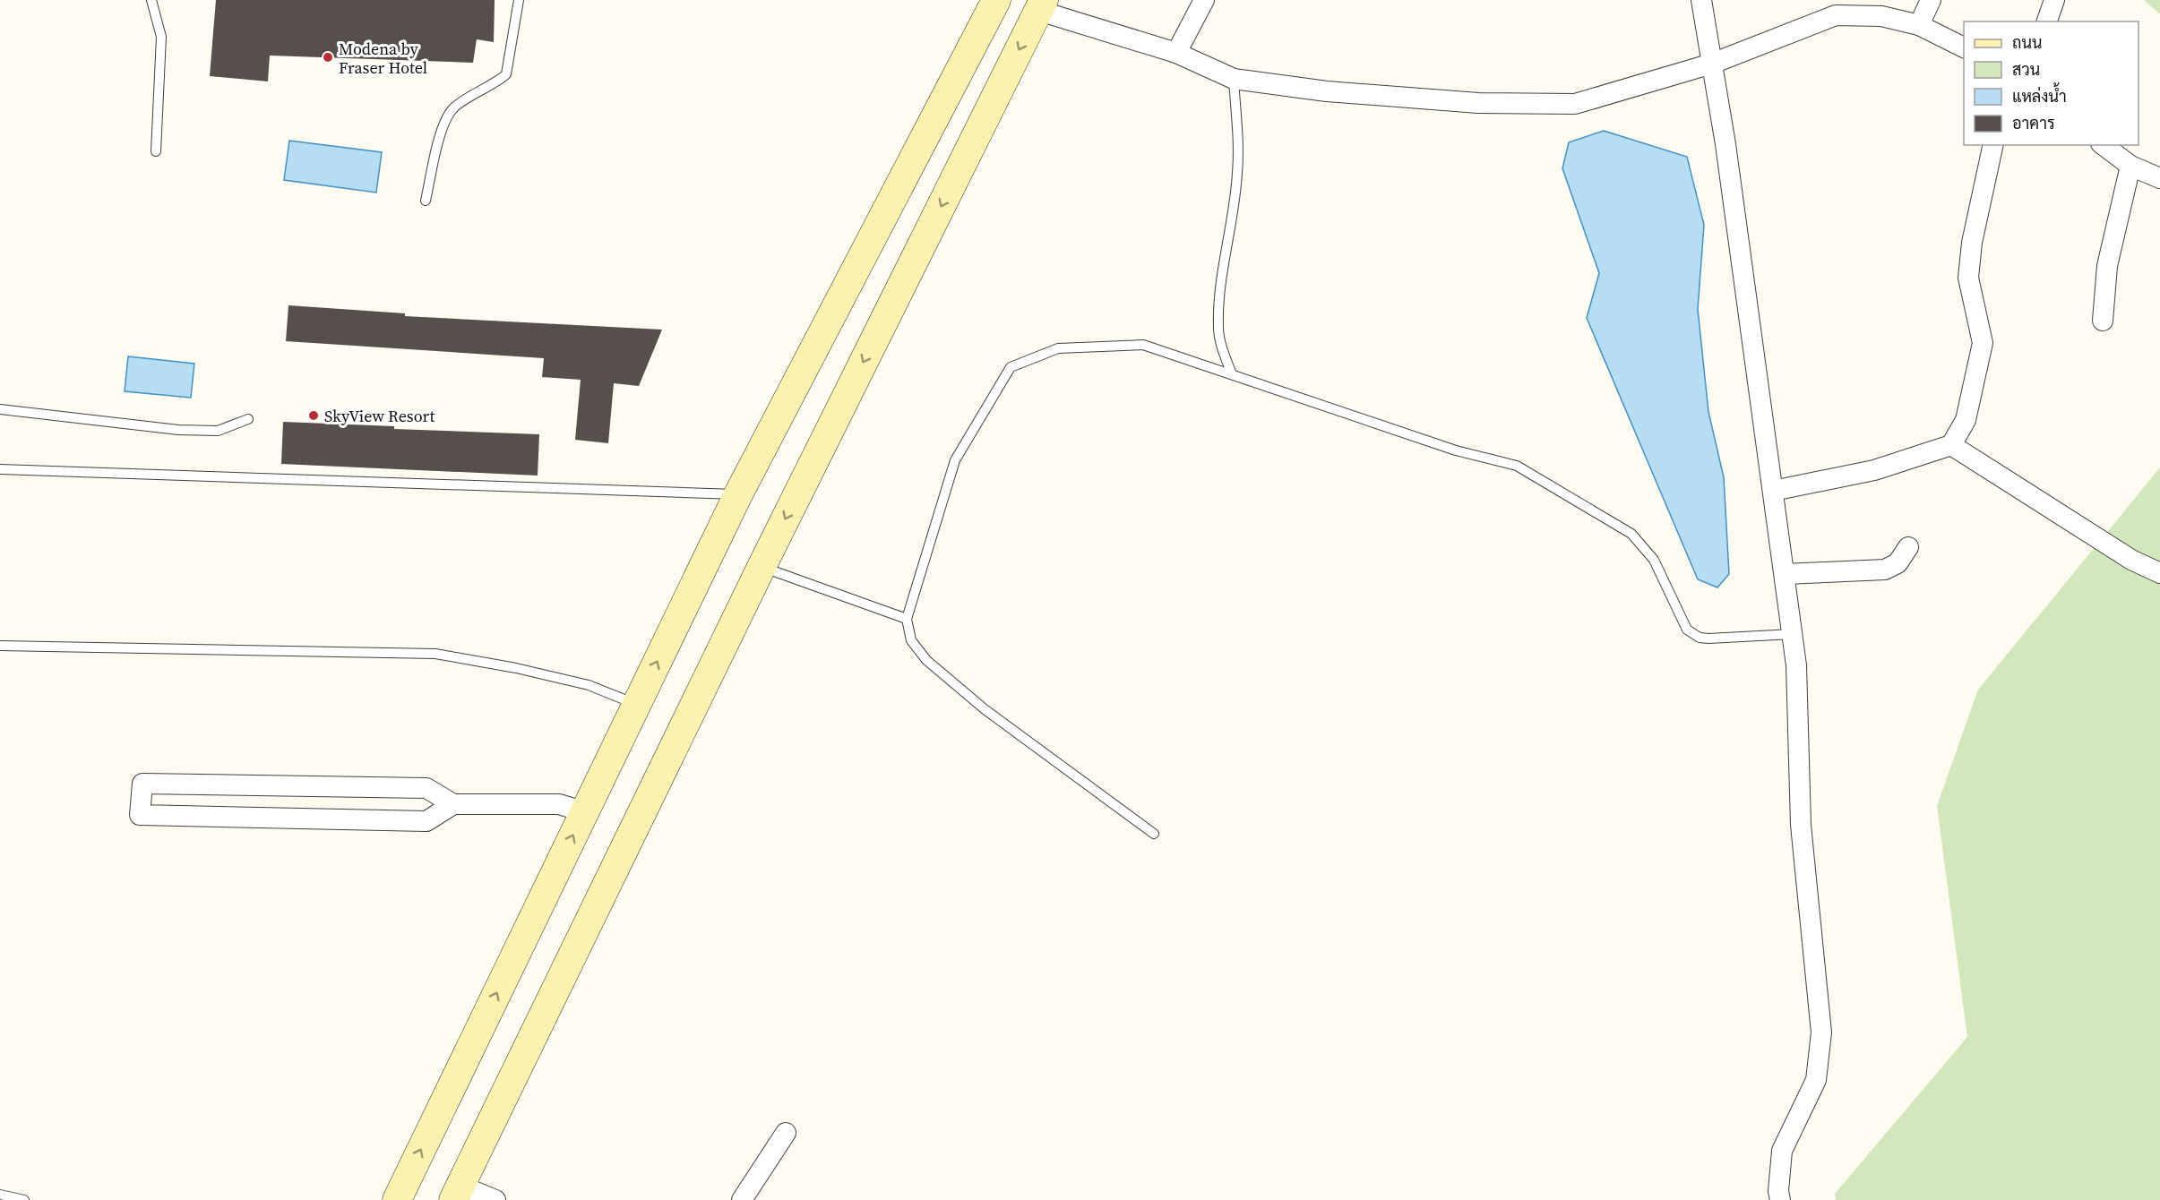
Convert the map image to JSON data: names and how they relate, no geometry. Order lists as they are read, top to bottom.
{
  "places": ["Modena by Fraser Hotel", "SkyView Resort"],
  "legend": [
    "ถนน",
    "สวน",
    "แหล่งน้ำ",
    "อาคาร"
  ]
}
